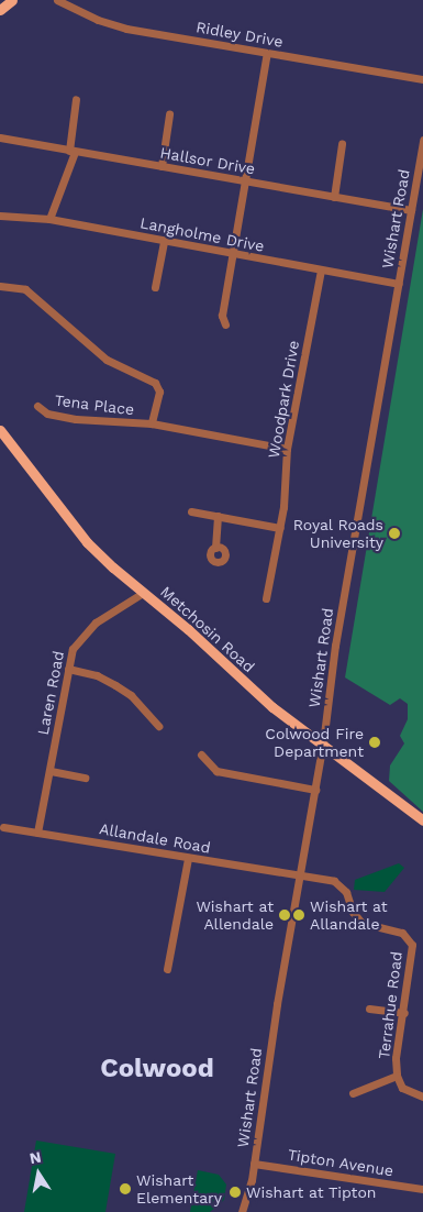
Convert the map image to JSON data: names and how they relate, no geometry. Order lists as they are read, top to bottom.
{
  "streets": {
    "main road": ["Metchosin Road"],
    "street": [
      "Ridley Drive",
      "Hallsor Drive",
      "Wishart Road",
      "Langholme Drive",
      "Woodpark Drive",
      "Tena Place",
      "Laren Road",
      "Allandale Road",
      "Terrahue Road",
      "Tipton Avenue"
    ]
  },
  "crossings": [
    ["Hallsor Drive", "Wishart Road"],
    ["Wishart Road", "Langholme Drive"],
    ["Wishart Road", "Metchosin Road"],
    ["Wishart Road", "Allandale Road"],
    ["Wishart Road", "Terrahue Road"],
    ["Wishart Road", "Tipton Avenue"],
    ["Langholme Drive", "Woodpark Drive"],
    ["Woodpark Drive", "Tena Place"],
    ["Metchosin Road", "Laren Road"],
    ["Laren Road", "Allandale Road"],
    ["Allandale Road", "Terrahue Road"]
  ],
  "districts": ["Colwood"],
  "places": [
    "Royal Roads University",
    "Colwood Fire Department",
    "Wishart at Allendale",
    "Wishart at Allandale",
    "Wishart Elementary",
    "Wishart at Tipton"
  ],
  "north": "top"
}
